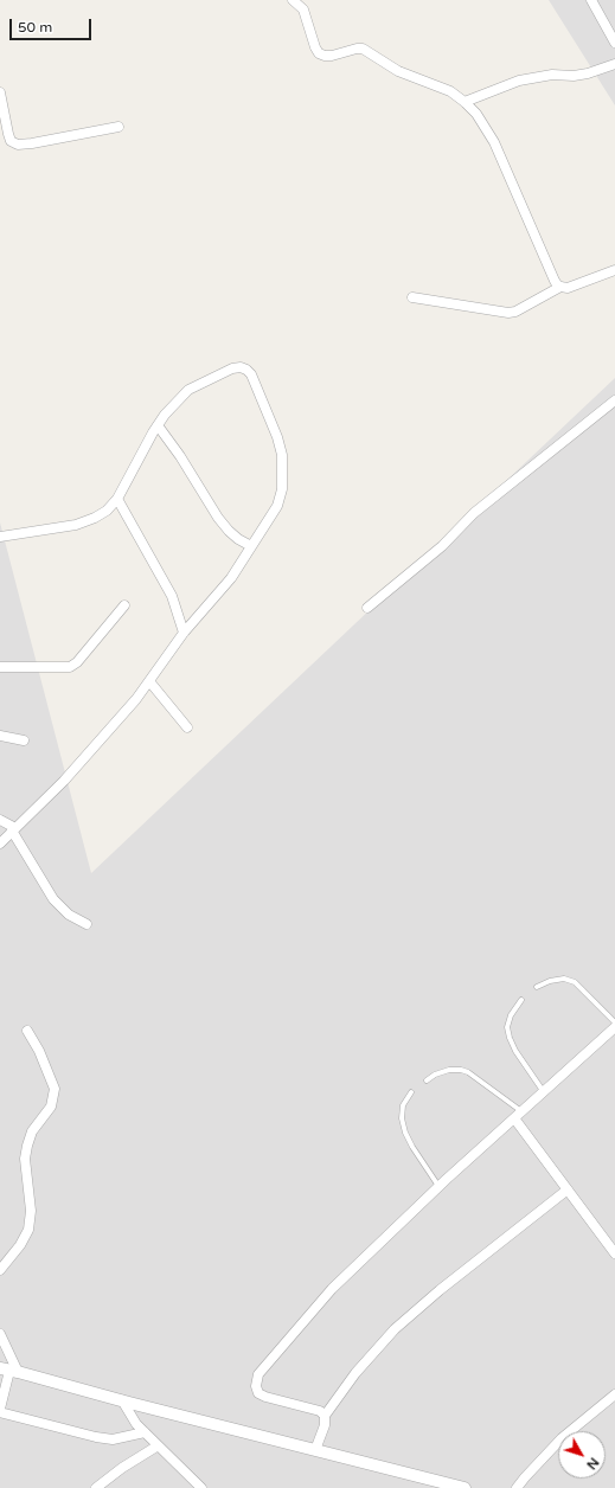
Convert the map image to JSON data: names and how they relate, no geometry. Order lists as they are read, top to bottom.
{
  "scale_bar": "50 m",
  "north": "bottom right"
}
